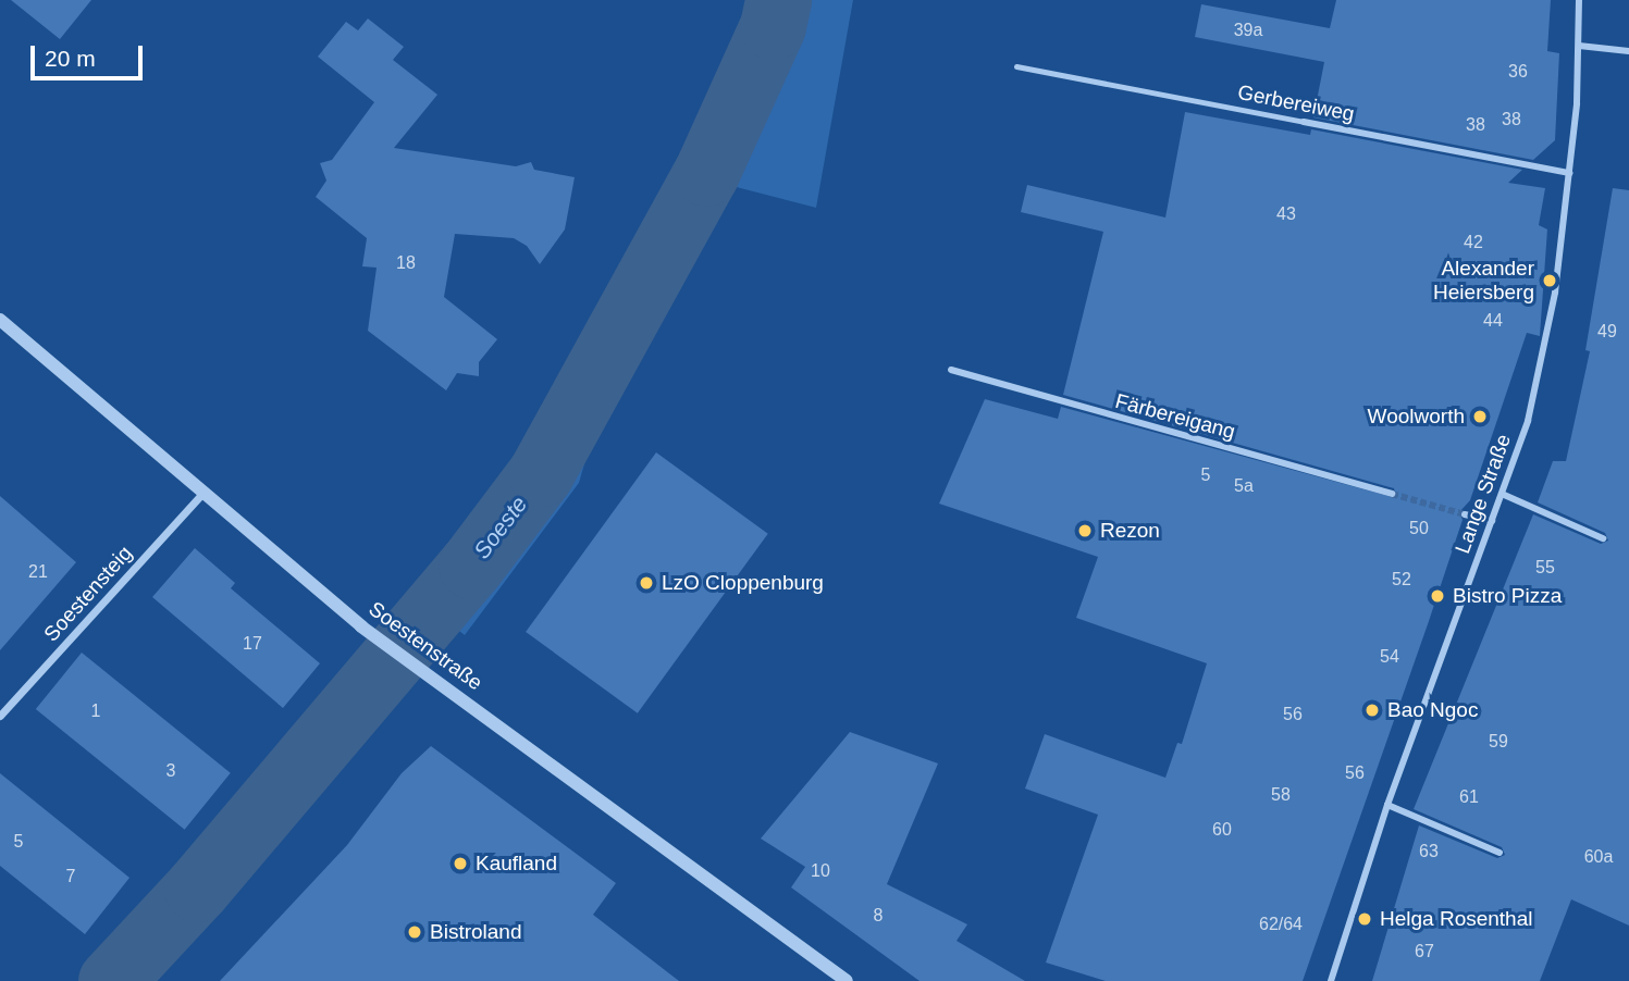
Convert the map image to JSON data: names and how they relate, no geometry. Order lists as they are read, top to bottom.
{
  "streets": {
    "street": [
      "Gerbereiweg",
      "Färbereigang",
      "Lange Straße",
      "Soestensteig",
      "Soestenstraße"
    ]
  },
  "crossings": [
    ["Gerbereiweg", "Lange Straße"],
    ["Soestensteig", "Soestenstraße"]
  ],
  "water": ["Soeste"],
  "places": [
    "Alexander Heiersberg",
    "Woolworth",
    "Rezon",
    "LzO Cloppenburg",
    "Bistro Pizza",
    "Bao Ngoc",
    "Kaufland",
    "Helga Rosenthal",
    "Bistroland"
  ],
  "house_numbers": [
    "39a",
    "36",
    "38",
    "38",
    "43",
    "42",
    "18",
    "44",
    "49",
    "5",
    "5a",
    "50",
    "55",
    "21",
    "52",
    "17",
    "54",
    "1",
    "56",
    "59",
    "3",
    "56",
    "58",
    "61",
    "60",
    "5",
    "63",
    "60a",
    "10",
    "7",
    "8",
    "62/64",
    "67"
  ],
  "scale_bar": "20 m"
}
